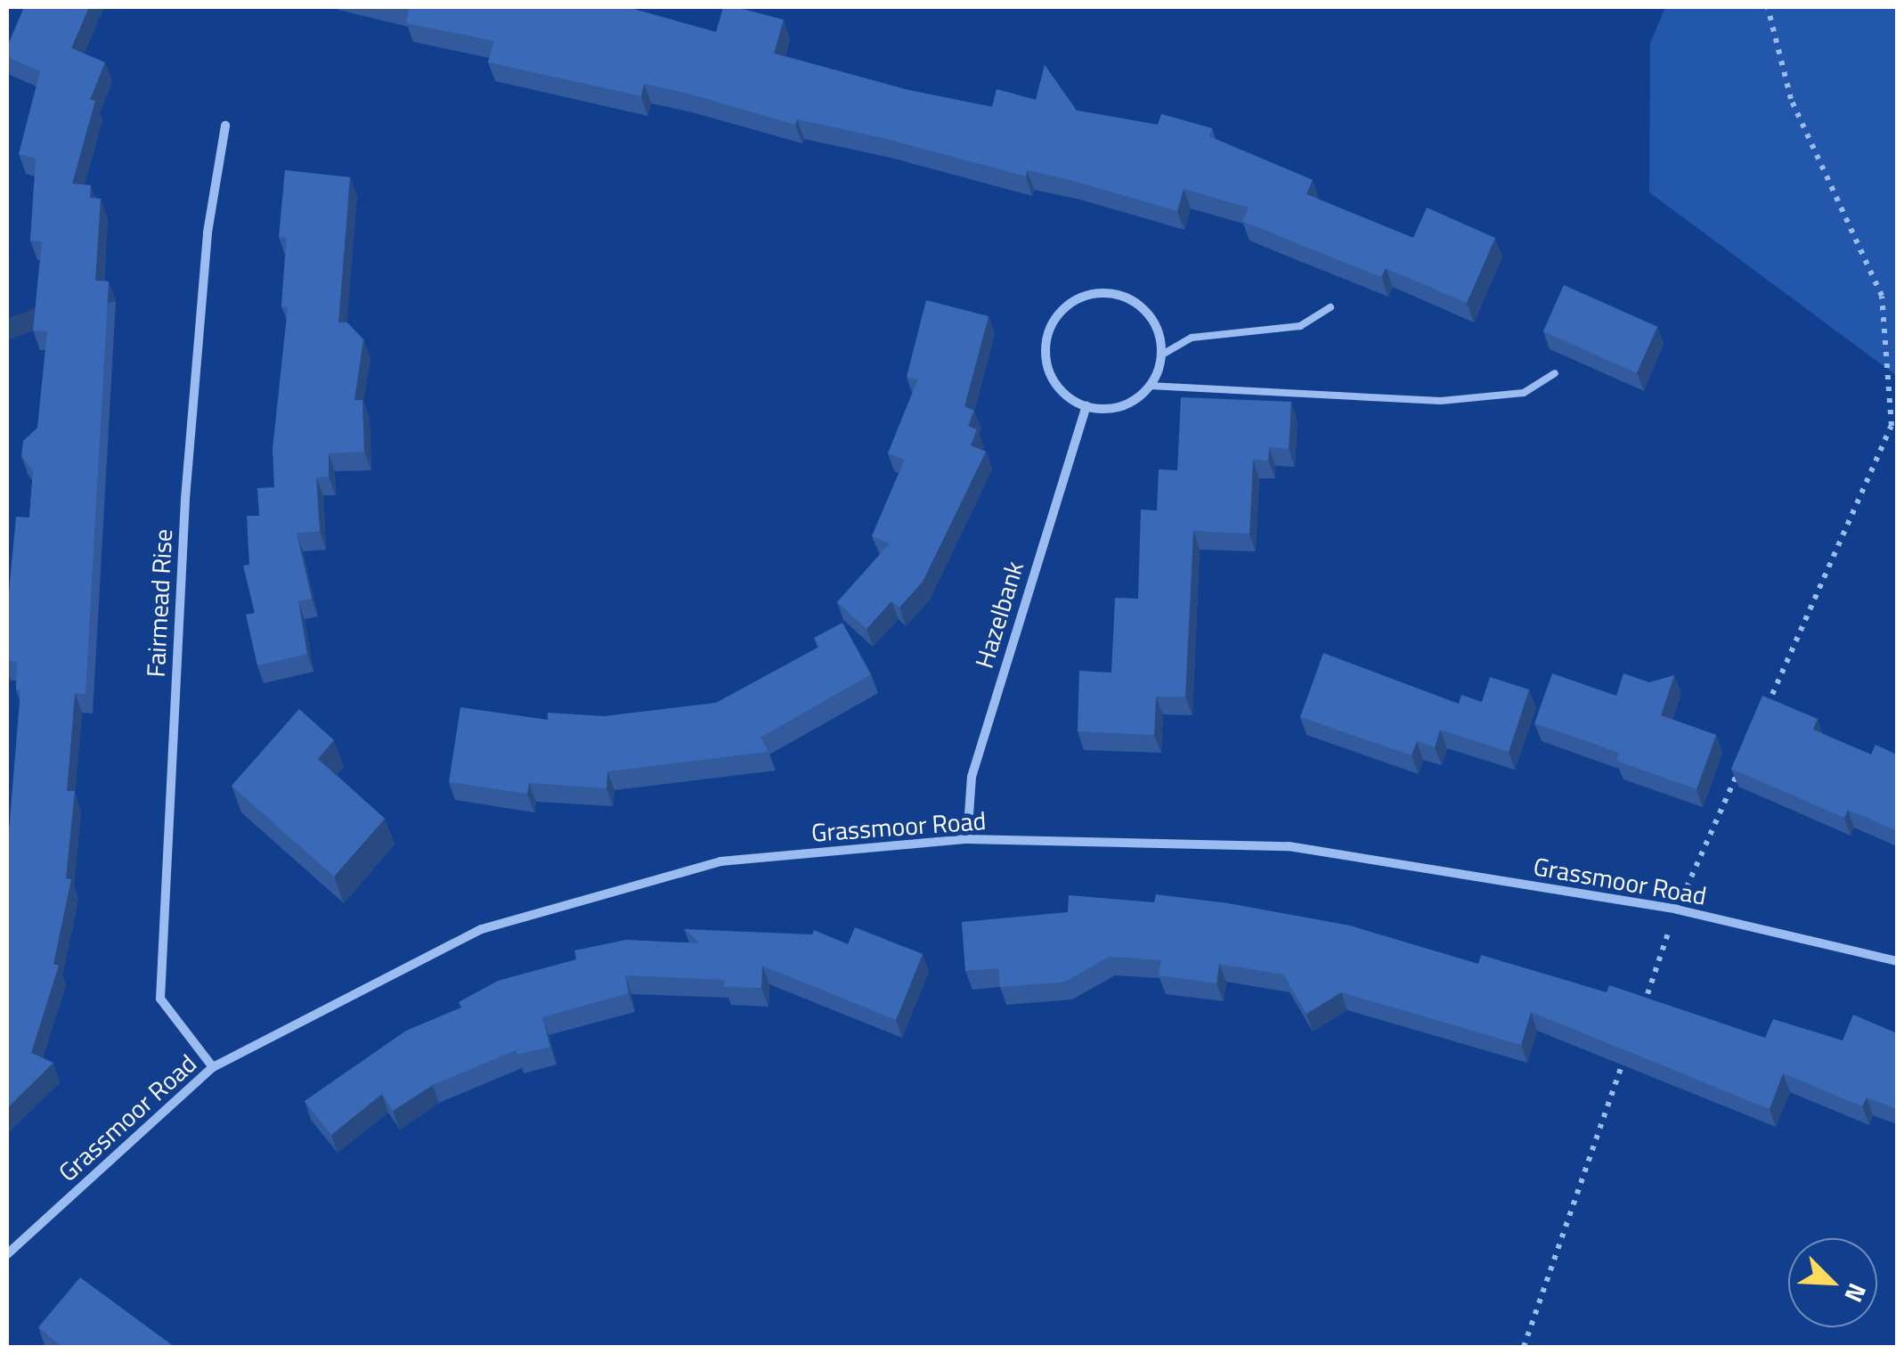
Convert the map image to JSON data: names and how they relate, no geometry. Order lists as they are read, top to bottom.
{
  "streets": {
    "street": ["Fairmead Rise", "Hazelbank", "Grassmoor Road"]
  },
  "crossings": [
    ["Fairmead Rise", "Grassmoor Road"],
    ["Hazelbank", "Grassmoor Road"]
  ],
  "north": "bottom right"
}
